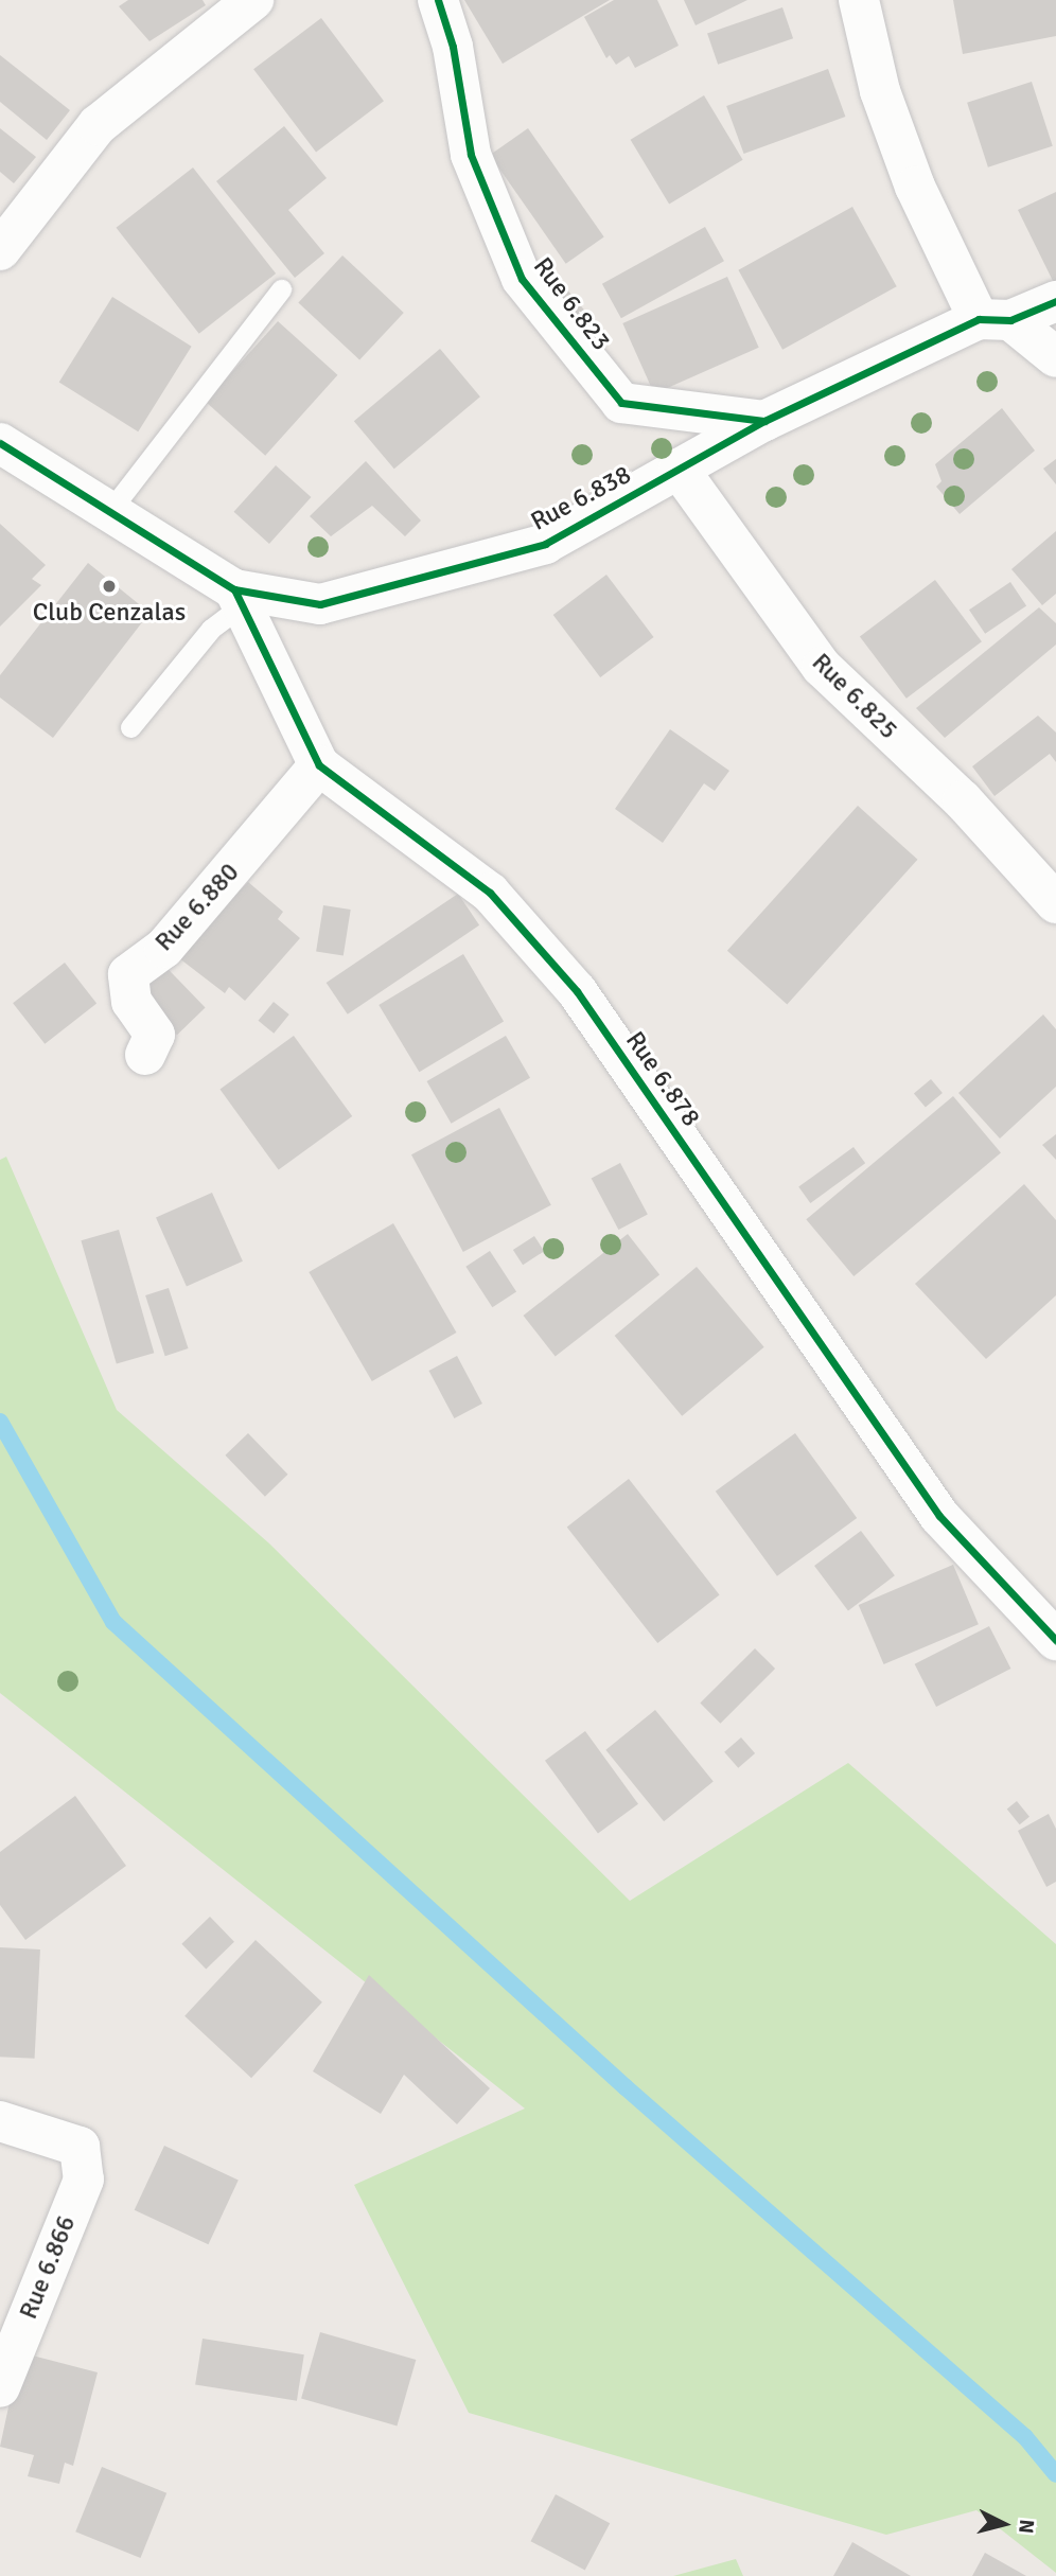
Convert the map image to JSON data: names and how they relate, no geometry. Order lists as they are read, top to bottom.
{
  "streets": {
    "street": [
      "Rue 6.823",
      "Rue 6.838",
      "Rue 6.825",
      "Rue 6.880",
      "Rue 6.878",
      "Rue 6.866"
    ]
  },
  "crossings": [
    ["Rue 6.823", "Rue 6.838"],
    ["Rue 6.838", "Rue 6.825"],
    ["Rue 6.838", "Rue 6.878"],
    ["Rue 6.880", "Rue 6.878"]
  ],
  "places": ["Club Cenzalas"],
  "north": "right"
}
